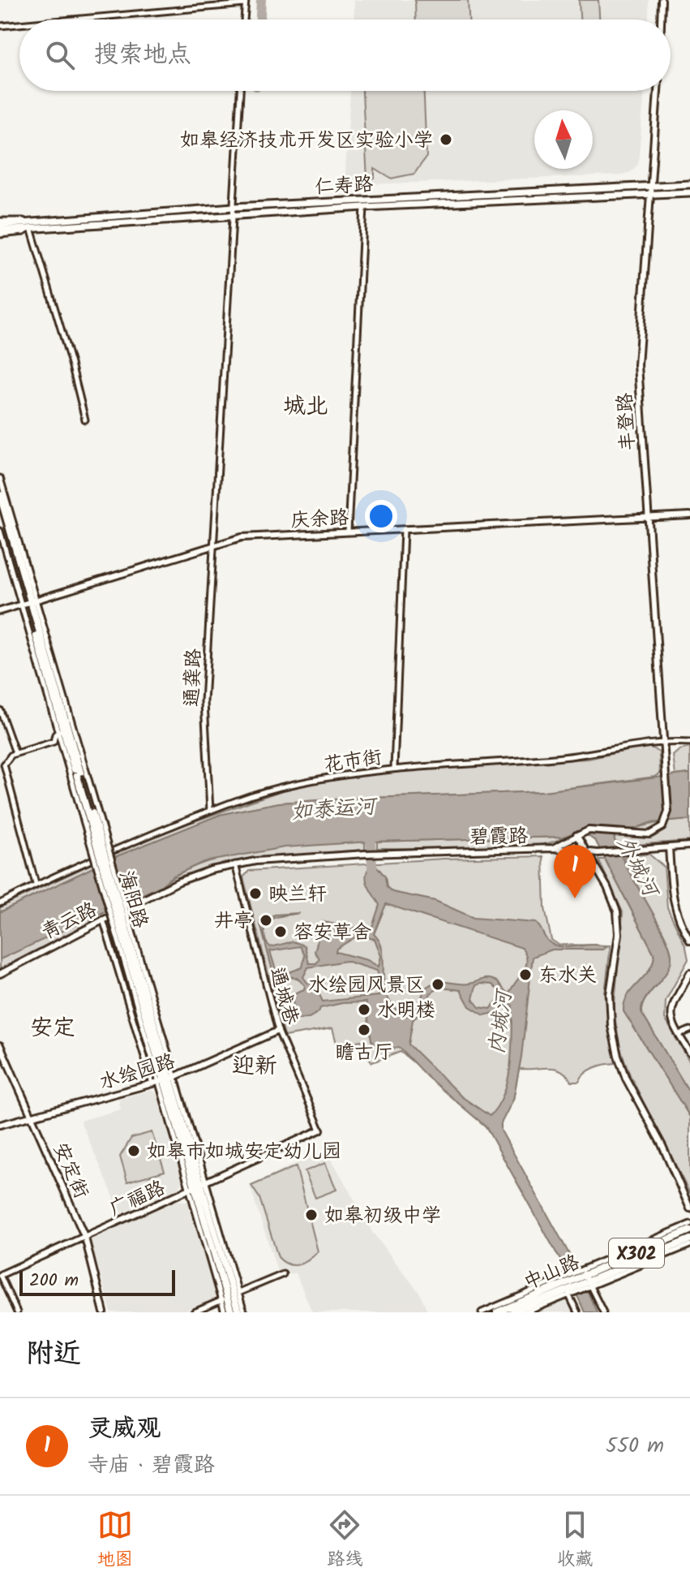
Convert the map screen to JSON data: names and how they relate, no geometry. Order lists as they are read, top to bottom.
{
  "streets": {
    "main road": [
      "仁寿路",
      "海阳路",
      "X302",
      "中山路"
    ],
    "street": [
      "丰登路",
      "庆余路",
      "通龚路",
      "花市街",
      "碧霞路",
      "青云路",
      "通城巷",
      "水绘园路",
      "安定街",
      "广福路"
    ]
  },
  "crossings": [
    ["仁寿路", "丰登路"],
    ["仁寿路", "通龚路"],
    ["丰登路", "庆余路"],
    ["丰登路", "花市街"],
    ["庆余路", "通龚路"],
    ["庆余路", "海阳路"],
    ["通龚路", "花市街"],
    ["碧霞路", "青云路"],
    ["碧霞路", "通城巷"],
    ["海阳路", "水绘园路"],
    ["海阳路", "广福路"],
    ["通城巷", "水绘园路"],
    ["通城巷", "广福路"],
    ["水绘园路", "安定街"],
    ["安定街", "广福路"]
  ],
  "districts": ["城北", "安定", "迎新"],
  "water": ["如泰运河", "外城河", "内城河"],
  "places": [
    "如皋经济技术开发区实验小学",
    "映兰轩",
    "井亭",
    "容安草舍",
    "东水关",
    "水绘园风景区",
    "水明楼",
    "瞻古厅",
    "如皋市如城安定幼儿园",
    "如皋初级中学"
  ],
  "scale_bar": "200 m",
  "north": "top",
  "page": {
    "search": "搜索地点",
    "pins": "1",
    "scale": "200 m",
    "heading": "附近",
    "list": [
      {
        "mark": "1",
        "name": "灵威观",
        "note": "寺庙 · 碧霞路",
        "value": "550 m"
      }
    ],
    "nav": ["地图", "路线", "收藏"]
  }
}
